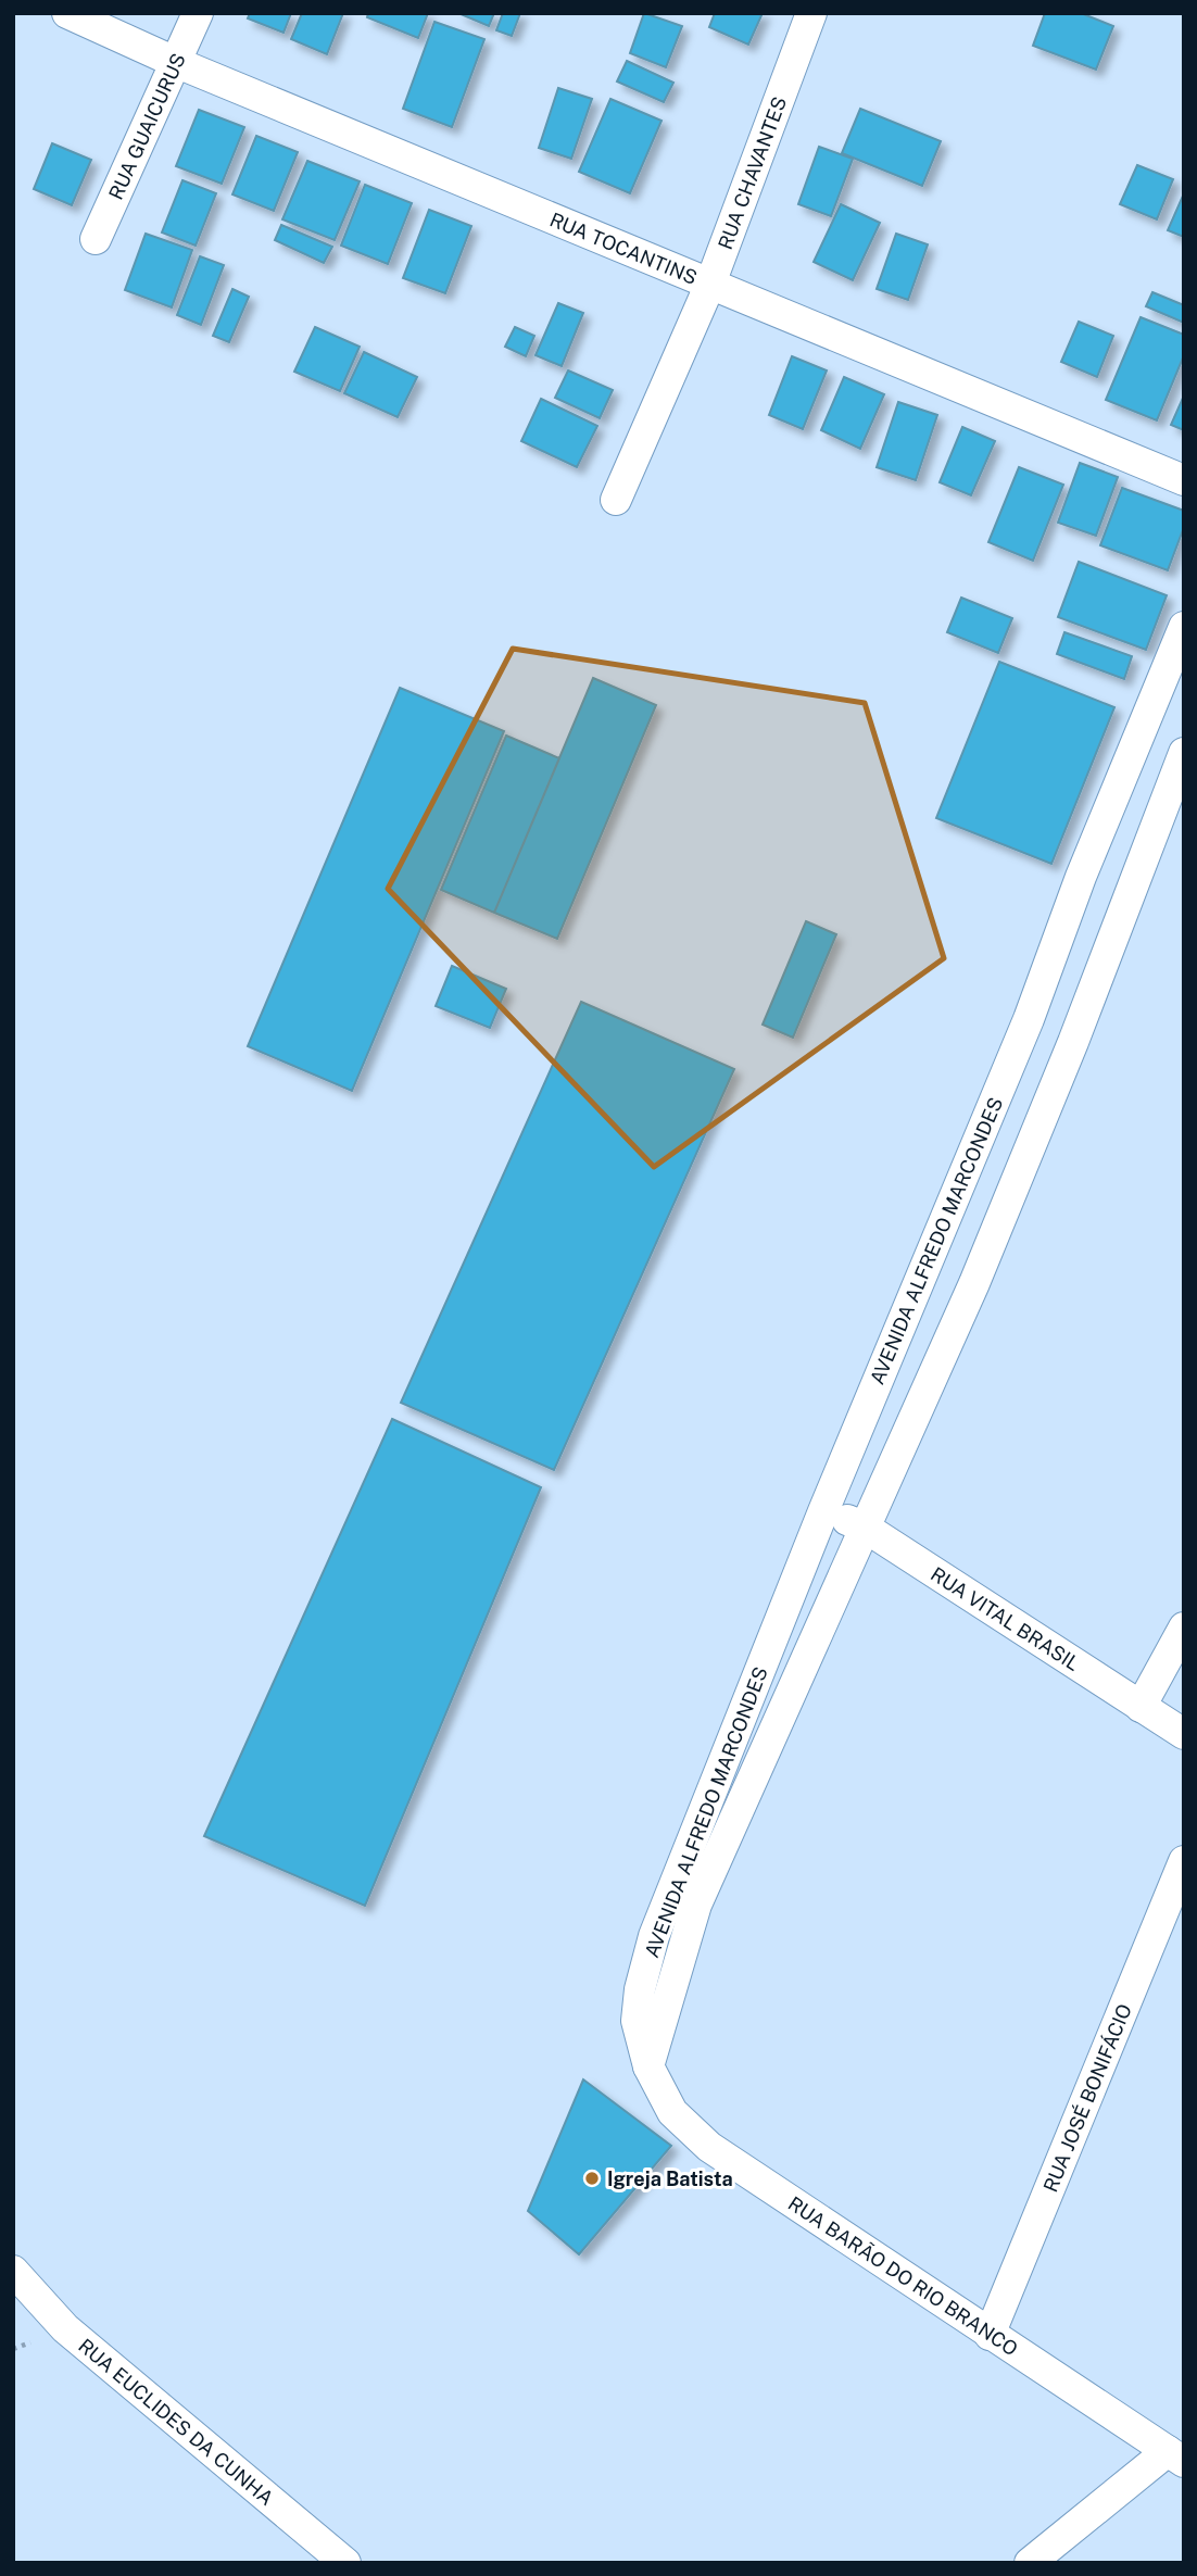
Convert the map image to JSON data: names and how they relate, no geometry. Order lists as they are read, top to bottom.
{
  "streets": {
    "street": [
      "RUA GUAICURUS",
      "RUA CHAVANTES",
      "RUA TOCANTINS",
      "AVENIDA ALFREDO MARCONDES",
      "RUA VITAL BRASIL",
      "RUA JOSÉ BONIFÁCIO",
      "RUA BARÃO DO RIO BRANCO",
      "RUA EUCLIDES DA CUNHA"
    ]
  },
  "crossings": [
    ["RUA GUAICURUS", "RUA TOCANTINS"],
    ["RUA CHAVANTES", "RUA TOCANTINS"],
    ["AVENIDA ALFREDO MARCONDES", "RUA VITAL BRASIL"],
    ["AVENIDA ALFREDO MARCONDES", "RUA BARÃO DO RIO BRANCO"],
    ["RUA JOSÉ BONIFÁCIO", "RUA BARÃO DO RIO BRANCO"]
  ],
  "places": ["Igreja Batista"]
}
